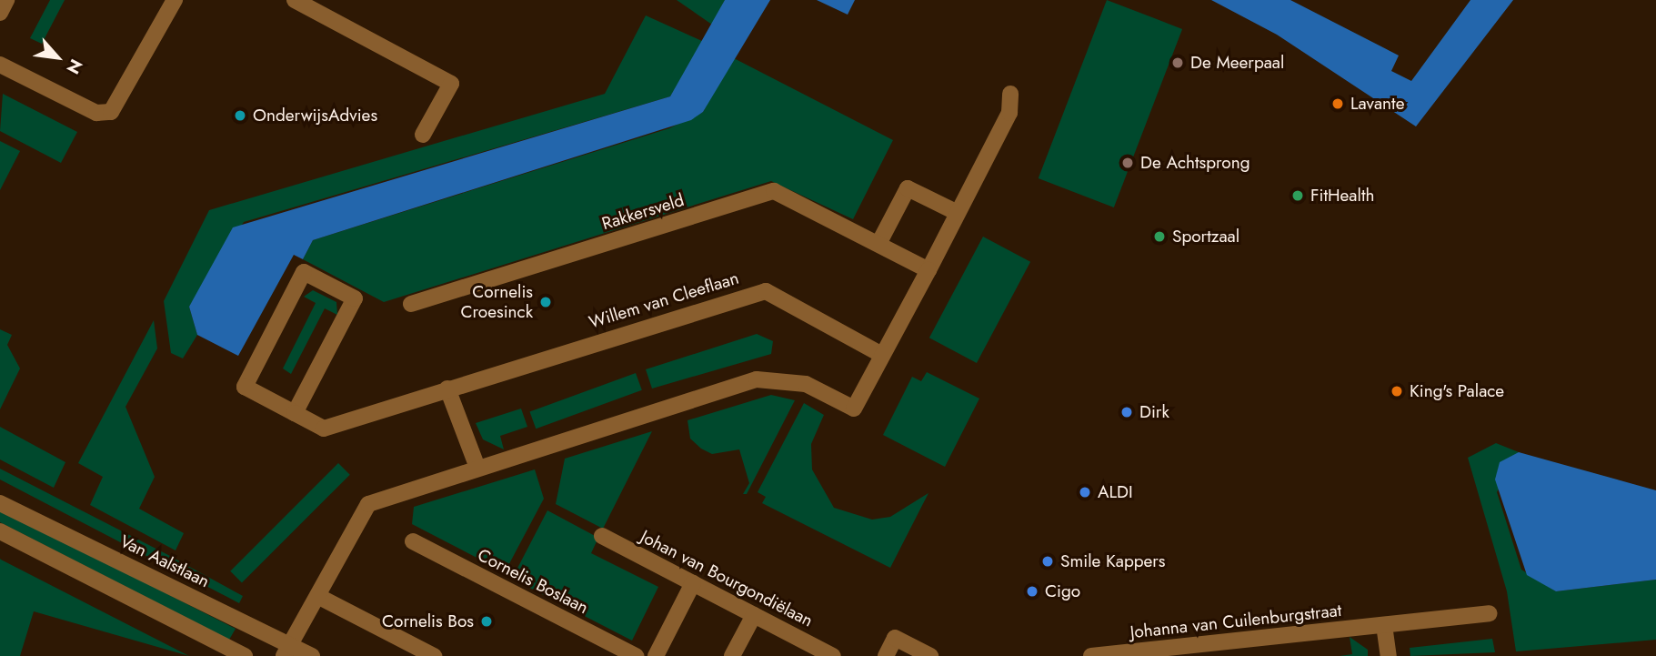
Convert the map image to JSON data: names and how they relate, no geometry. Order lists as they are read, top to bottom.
{
  "streets": {
    "street": [
      "Rakkersveld",
      "Willem van Cleeflaan",
      "Van Aalstlaan",
      "Johan van Bourgondiëlaan",
      "Cornelis Boslaan",
      "Johanna van Cuilenburgstraat"
    ]
  },
  "places": [
    "De Meerpaal",
    "Lavante",
    "OnderwijsAdvies",
    "De Achtsprong",
    "FitHealth",
    "Sportzaal",
    "Cornelis Croesinck",
    "King's Palace",
    "Dirk",
    "ALDI",
    "Smile Kappers",
    "Cigo",
    "Cornelis Bos"
  ],
  "north": "bottom right"
}
